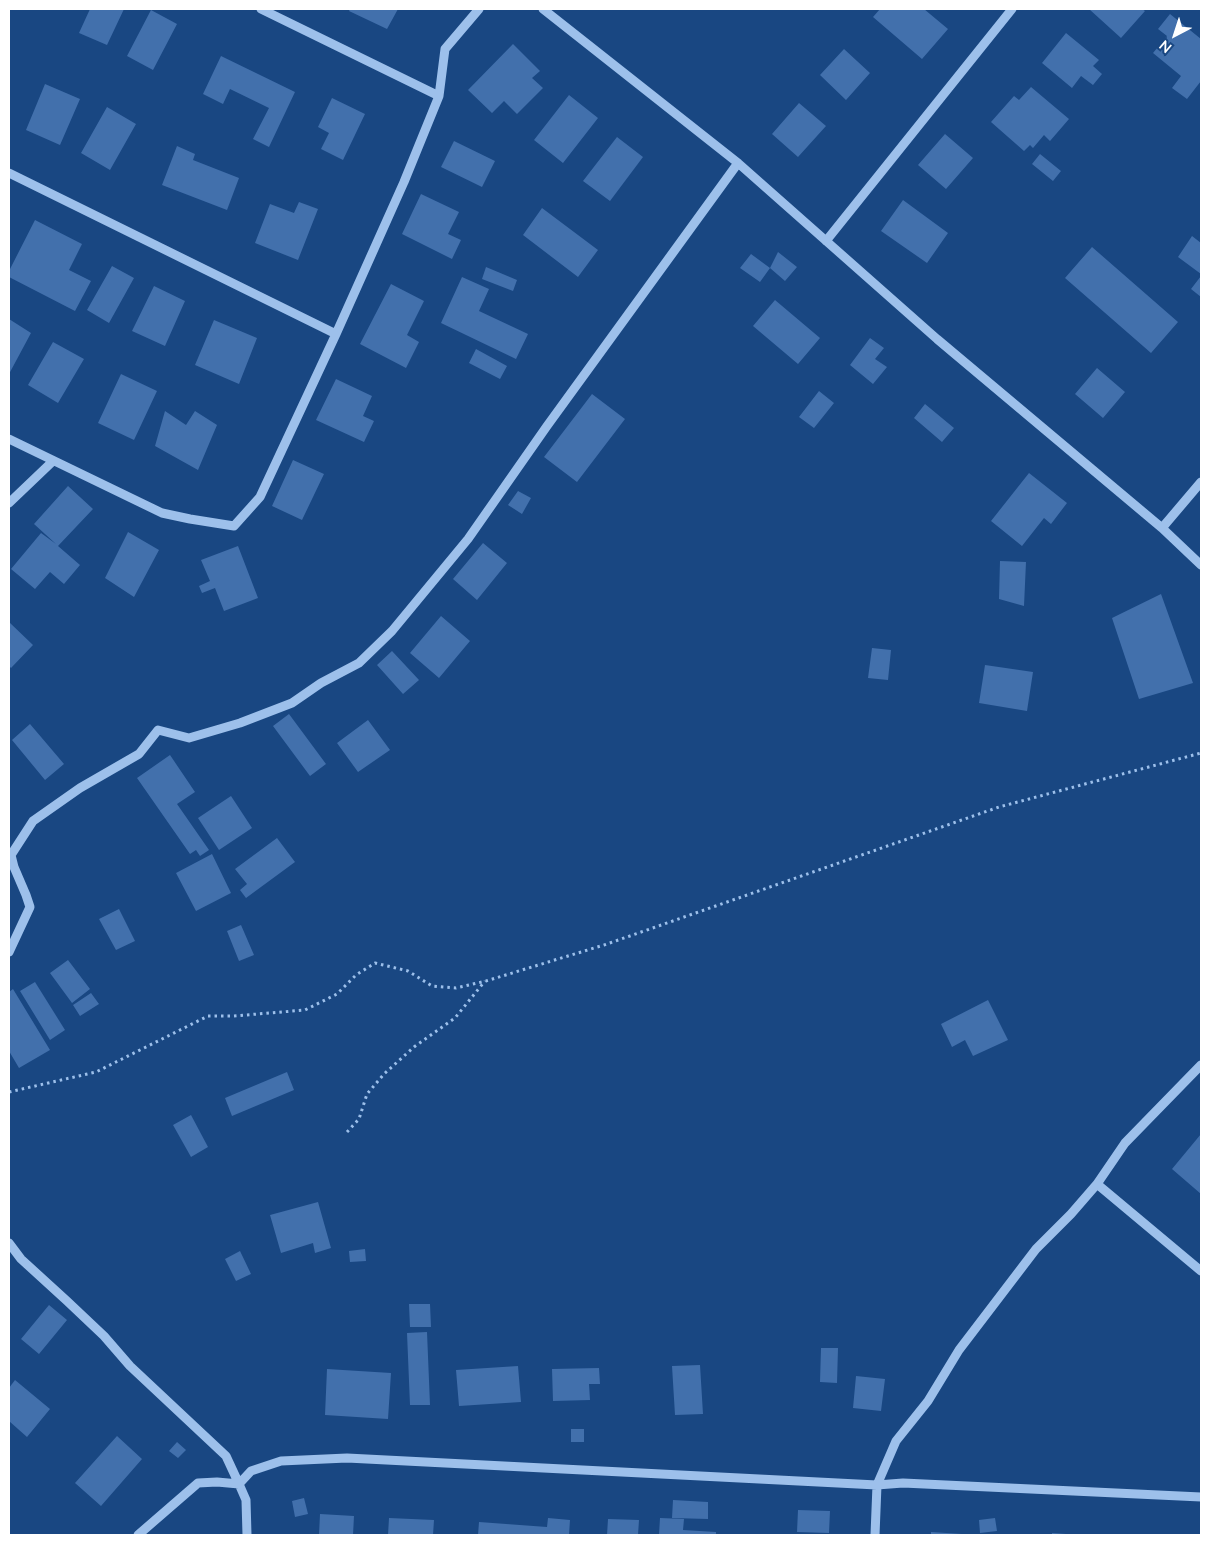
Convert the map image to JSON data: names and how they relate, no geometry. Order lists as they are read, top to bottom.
{
  "north": "bottom left"
}
